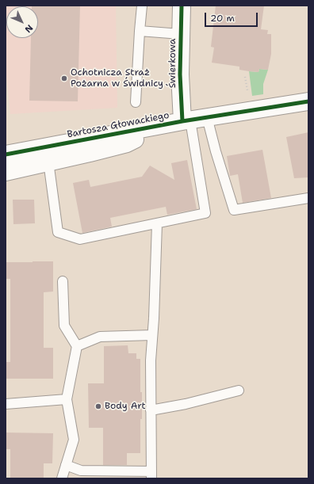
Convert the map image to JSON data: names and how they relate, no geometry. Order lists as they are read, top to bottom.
{
  "streets": {
    "street": ["Świerkowa", "Bartosza Głowackiego"]
  },
  "crossings": [
    ["Świerkowa", "Bartosza Głowackiego"]
  ],
  "places": ["Ochotnicza Straż Pożarna w Świdnicy", "Body Art"],
  "scale_bar": "20 m",
  "north": "bottom right"
}
